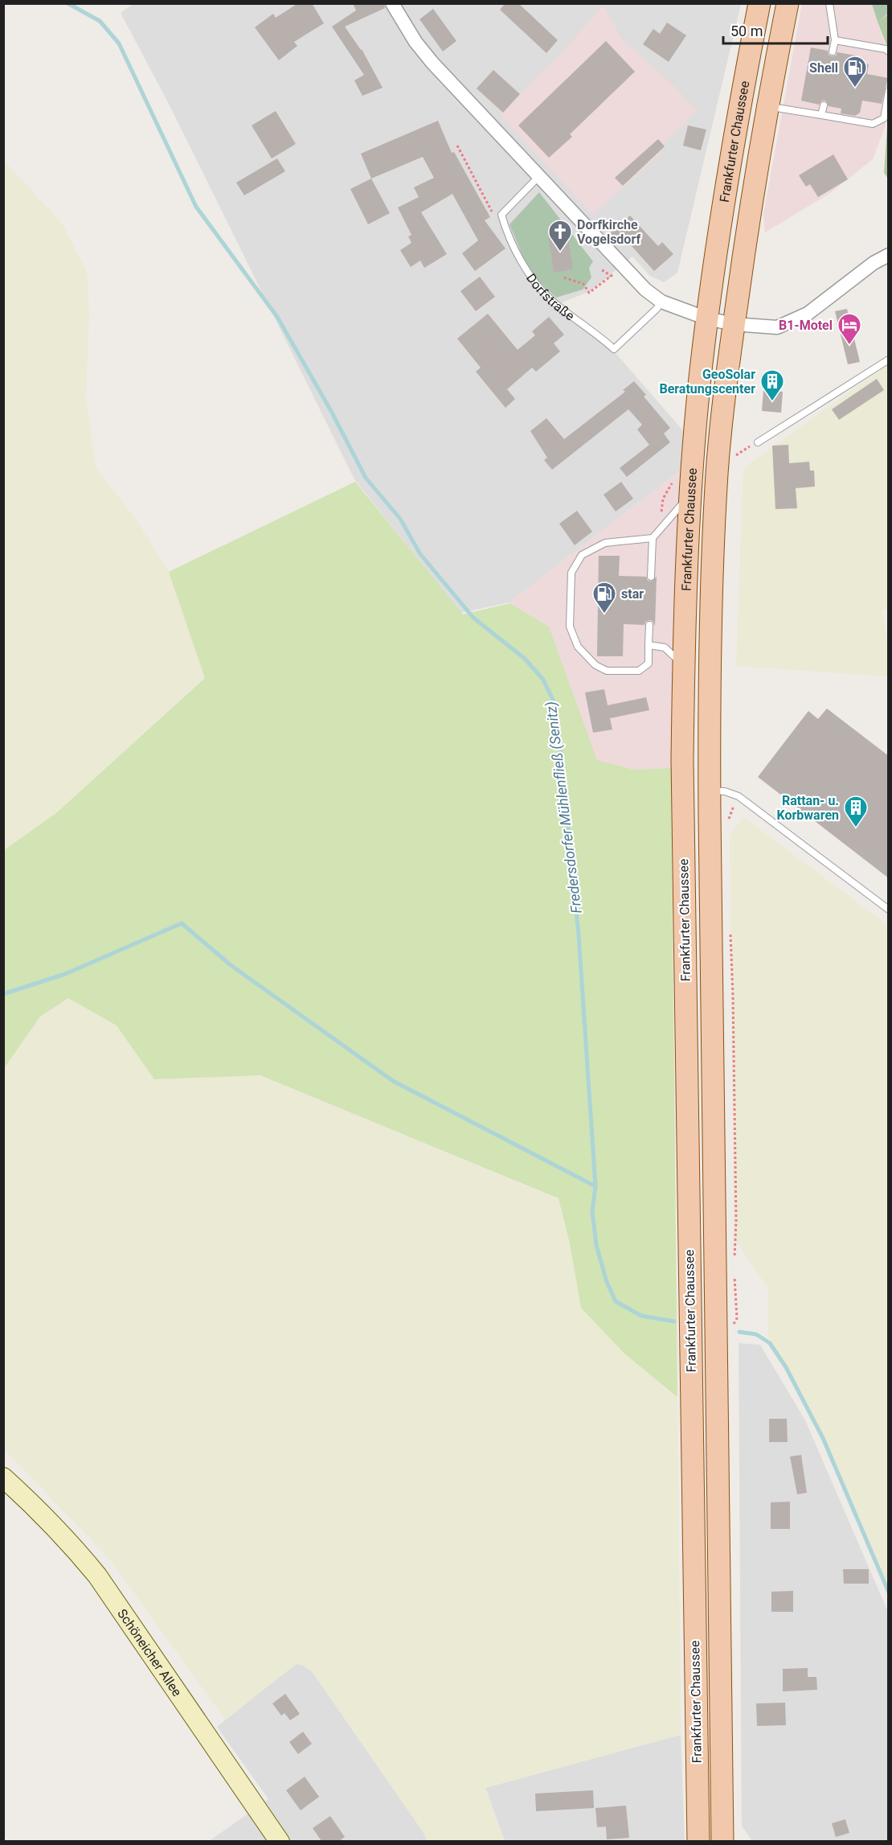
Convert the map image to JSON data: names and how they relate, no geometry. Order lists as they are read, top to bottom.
{
  "streets": {
    "main road": ["Frankfurter Chaussee"],
    "street": ["Schöneicher Allee"],
    "lane": ["Dorfstraße"]
  },
  "water": ["Fredersdorfer Mühlenfließ (Senitz)"],
  "places": {
    "fuel station": ["Shell", "star"],
    "church": ["Dorfkirche Vogelsdorf"],
    "hotel": ["B1-Motel"],
    "building": ["GeoSolar Beratungscenter", "Rattan- u. Korbwaren"]
  },
  "scale_bar": "50 m"
}
